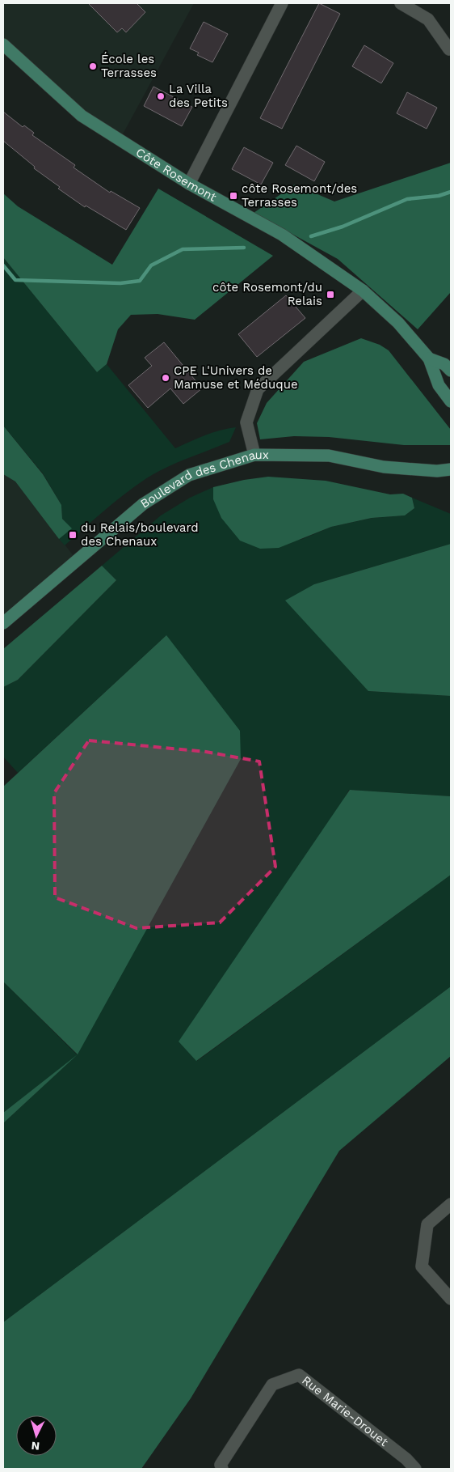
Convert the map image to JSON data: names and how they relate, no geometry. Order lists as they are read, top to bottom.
{
  "streets": {
    "street": ["Côte Rosemont", "Boulevard des Chenaux", "Rue Marie-Drouet"]
  },
  "places": {
    "other": ["École les Terrasses", "La Villa des Petits", "CPE L'Univers de Mamuse et Méduque"],
    "transit": ["côte Rosemont/des Terrasses", "côte Rosemont/du Relais", "du Relais/boulevard des Chenaux"]
  },
  "north": "bottom"
}
